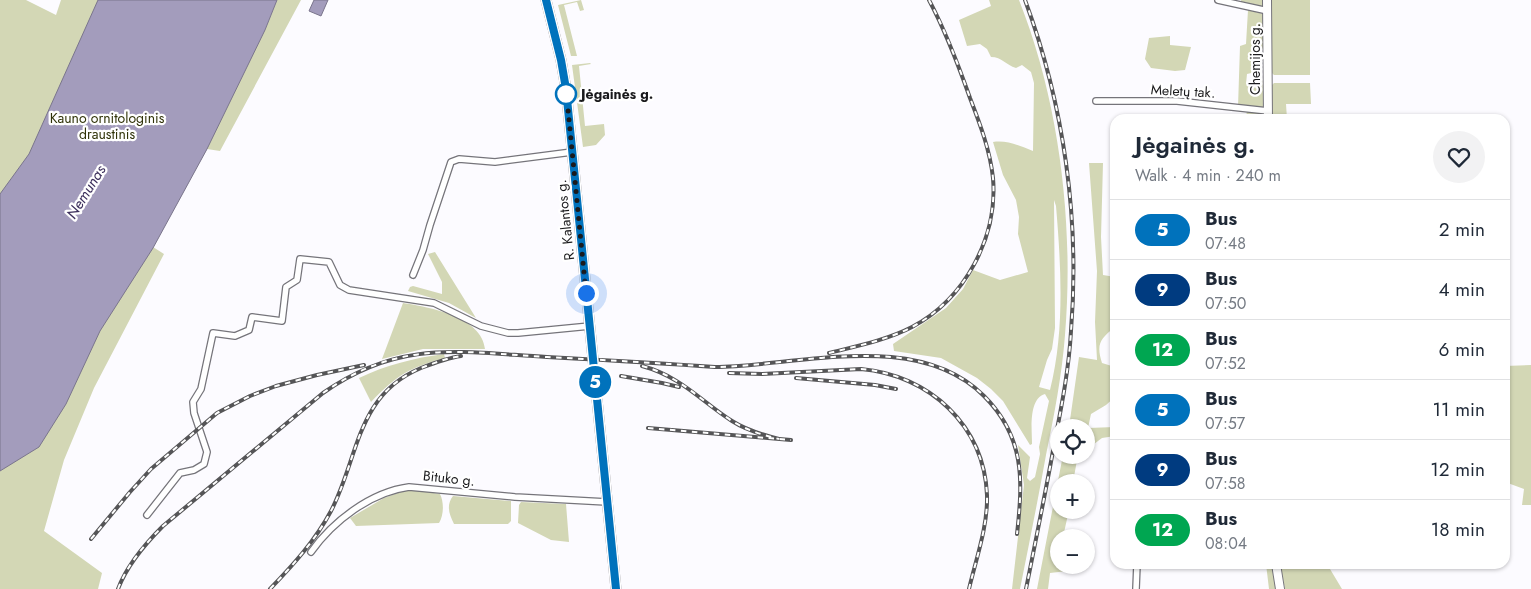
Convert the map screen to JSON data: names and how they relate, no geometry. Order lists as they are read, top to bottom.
{
  "streets": {
    "main road": ["Chemijos g.", "R. Kalantos g."],
    "street": ["Meletų tak.", "Bituko g."]
  },
  "crossings": [
    ["R. Kalantos g.", "Bituko g."]
  ],
  "water": ["Nemunas"],
  "parks": ["Kauno ornitologinis draustinis"],
  "places": ["Jėgainės g."],
  "lines": ["bus line 5"],
  "page": {
    "on_map": "5",
    "heading": ["Jėgainės g.", "Walk · 4 min · 240 m"],
    "list": [
      {
        "mark": "5",
        "name": "Bus",
        "note": "07:48",
        "value": "2 min"
      },
      {
        "mark": "9",
        "name": "Bus",
        "note": "07:50",
        "value": "4 min"
      },
      {
        "mark": "12",
        "name": "Bus",
        "note": "07:52",
        "value": "6 min"
      },
      {
        "mark": "5",
        "name": "Bus",
        "note": "07:57",
        "value": "11 min"
      },
      {
        "mark": "9",
        "name": "Bus",
        "note": "07:58",
        "value": "12 min"
      },
      {
        "mark": "12",
        "name": "Bus",
        "note": "08:04",
        "value": "18 min"
      }
    ],
    "map_buttons": ["+", "−"]
  }
}
